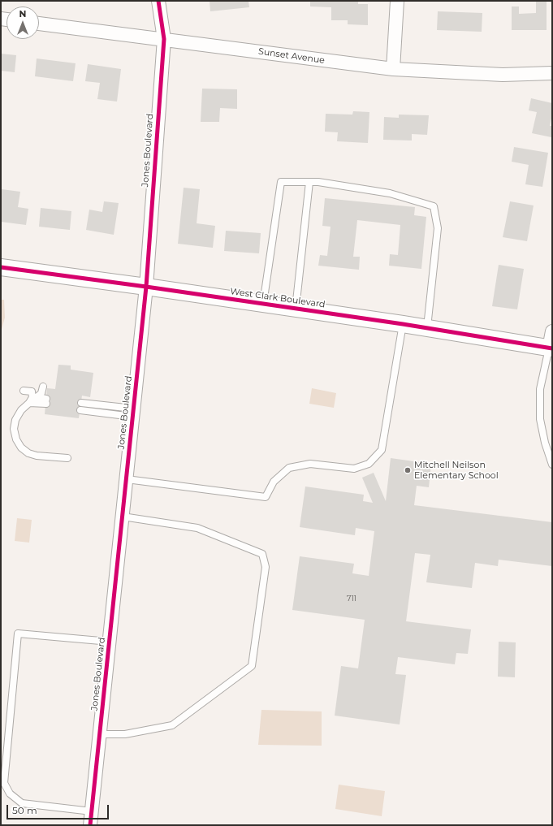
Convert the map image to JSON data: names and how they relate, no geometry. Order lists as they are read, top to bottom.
{
  "streets": {
    "street": ["Sunset Avenue", "Jones Boulevard", "West Clark Boulevard"]
  },
  "crossings": [
    ["Sunset Avenue", "Jones Boulevard"],
    ["Jones Boulevard", "West Clark Boulevard"]
  ],
  "places": ["Mitchell Neilson Elementary School"],
  "house_numbers": ["711"],
  "scale_bar": "50 m",
  "north": "top"
}
